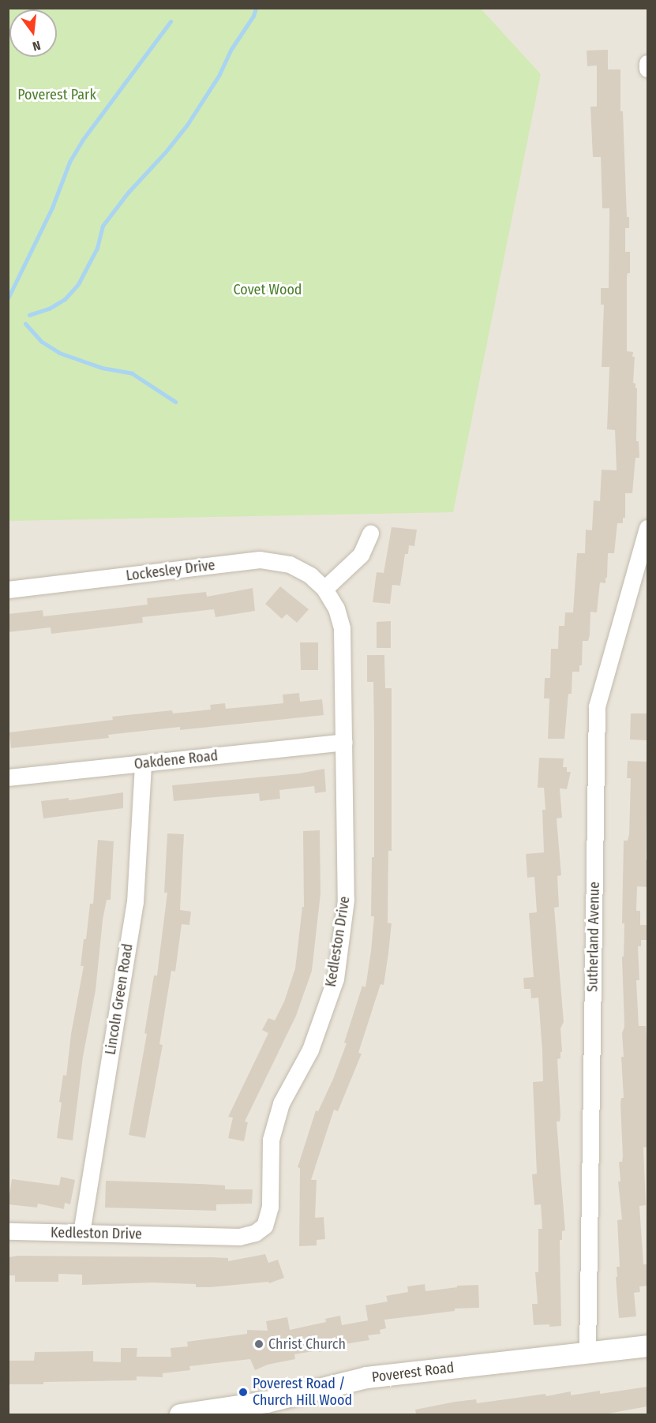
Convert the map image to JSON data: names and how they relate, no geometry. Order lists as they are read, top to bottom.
{
  "streets": {
    "street": [
      "Lockesley Drive",
      "Oakdene Road",
      "Sutherland Avenue",
      "Kedleston Drive",
      "Lincoln Green Road",
      "Poverest Road"
    ]
  },
  "crossings": [
    ["Lockesley Drive", "Kedleston Drive"],
    ["Oakdene Road", "Kedleston Drive"],
    ["Oakdene Road", "Lincoln Green Road"],
    ["Sutherland Avenue", "Poverest Road"],
    ["Kedleston Drive", "Lincoln Green Road"]
  ],
  "parks": ["Poverest Park", "Covet Wood"],
  "places": ["Christ Church", "Poverest Road / Church Hill Wood"],
  "north": "bottom"
}
